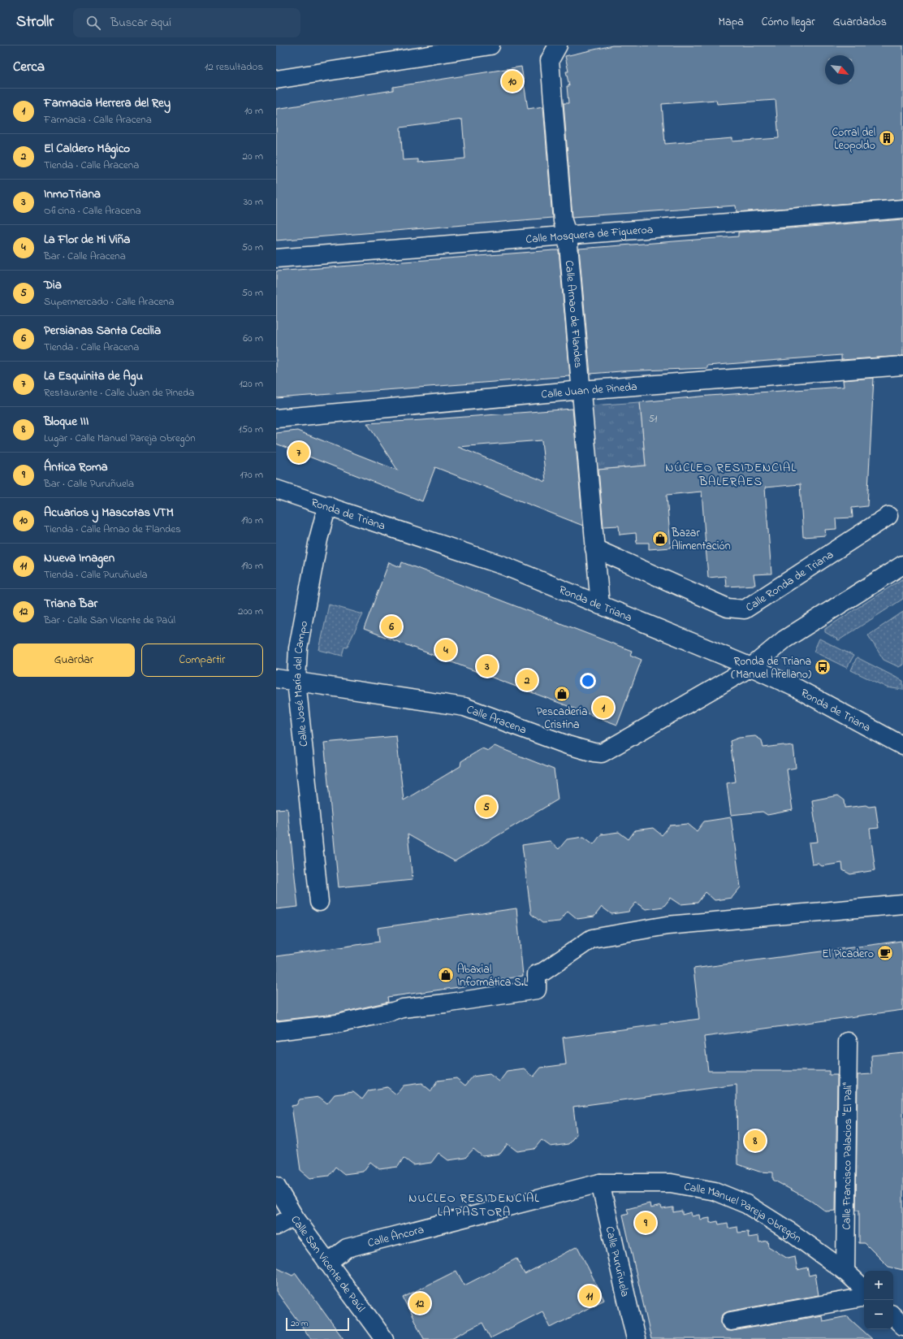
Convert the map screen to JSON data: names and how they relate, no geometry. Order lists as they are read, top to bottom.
{
  "streets": {
    "street": [
      "Calle Mosquera de Figueroa",
      "Calle Arnao de Flandes",
      "Calle Juan de Pineda",
      "Ronda de Triana",
      "Calle Ronda de Triana",
      "Calle José María del Campo",
      "Calle Aracena",
      "Calle Francisco Palacios \"El Pali\"",
      "Calle Manuel Pareja Obregón",
      "Calle Áncora",
      "Calle Puruñuela",
      "Calle San Vicente de Paúl"
    ]
  },
  "crossings": [
    ["Calle Mosquera de Figueroa", "Calle Arnao de Flandes"],
    ["Calle Arnao de Flandes", "Calle Juan de Pineda"],
    ["Calle Arnao de Flandes", "Ronda de Triana"],
    ["Calle Arnao de Flandes", "Calle Ronda de Triana"],
    ["Ronda de Triana", "Calle José María del Campo"],
    ["Ronda de Triana", "Calle Aracena"],
    ["Calle José María del Campo", "Calle Aracena"],
    ["Calle Francisco Palacios \"El Pali\"", "Calle Manuel Pareja Obregón"],
    ["Calle Manuel Pareja Obregón", "Calle Áncora"],
    ["Calle Manuel Pareja Obregón", "Calle Puruñuela"],
    ["Calle Áncora", "Calle Puruñuela"],
    ["Calle Áncora", "Calle San Vicente de Paúl"]
  ],
  "districts": ["NÚCLEO RESIDENCIAL BALERAES", "NUCLEO RESIDENCIAL LA PASTORA"],
  "places": {
    "building": ["Corral del Leopoldo"],
    "shop": ["Bazar Alimentación", "Pescadería Cristina", "Abaxial Informática S.L"],
    "bus stop": ["Ronda de Triana (Manuel Arellano)"],
    "cafe": ["El Picadero"]
  },
  "house_numbers": ["51"],
  "scale_bar": "20 m",
  "north": "bottom right",
  "page": {
    "header": "Strollr",
    "search": "Buscar aquí",
    "nav": ["Mapa", "Cómo llegar", "Guardados"],
    "heading": ["Cerca", "12 resultados"],
    "pins": [
      "10",
      "7",
      "6",
      "4",
      "3",
      "2",
      "1",
      "5",
      "8",
      "9",
      "11",
      "12"
    ],
    "list": [
      {
        "mark": "1",
        "name": "Farmacia Herrera del Rey",
        "note": "Farmacia · Calle Aracena",
        "value": "10 m"
      },
      {
        "mark": "2",
        "name": "El Caldero Mágico",
        "note": "Tienda · Calle Aracena",
        "value": "20 m"
      },
      {
        "mark": "3",
        "name": "InmoTriana",
        "note": "Oficina · Calle Aracena",
        "value": "30 m"
      },
      {
        "mark": "4",
        "name": "La Flor de Mi Viña",
        "note": "Bar · Calle Aracena",
        "value": "50 m"
      },
      {
        "mark": "5",
        "name": "Dia",
        "note": "Supermercado · Calle Aracena",
        "value": "50 m"
      },
      {
        "mark": "6",
        "name": "Persianas Santa Cecilia",
        "note": "Tienda · Calle Aracena",
        "value": "60 m"
      },
      {
        "mark": "7",
        "name": "La Esquinita de Agu",
        "note": "Restaurante · Calle Juan de Pineda",
        "value": "120 m"
      },
      {
        "mark": "8",
        "name": "Bloque III",
        "note": "Lugar · Calle Manuel Pareja Obregón",
        "value": "150 m"
      },
      {
        "mark": "9",
        "name": "Ántica Roma",
        "note": "Bar · Calle Puruñuela",
        "value": "170 m"
      },
      {
        "mark": "10",
        "name": "Acuarios y Mascotas VTM",
        "note": "Tienda · Calle Arnao de Flandes",
        "value": "190 m"
      },
      {
        "mark": "11",
        "name": "Nueva Imagen",
        "note": "Tienda · Calle Puruñuela",
        "value": "190 m"
      },
      {
        "mark": "12",
        "name": "Triana Bar",
        "note": "Bar · Calle San Vicente de Paúl",
        "value": "200 m"
      }
    ],
    "buttons": ["Guardar", "Compartir"],
    "map_buttons": ["+", "−"],
    "scale": "20 m"
  }
}
